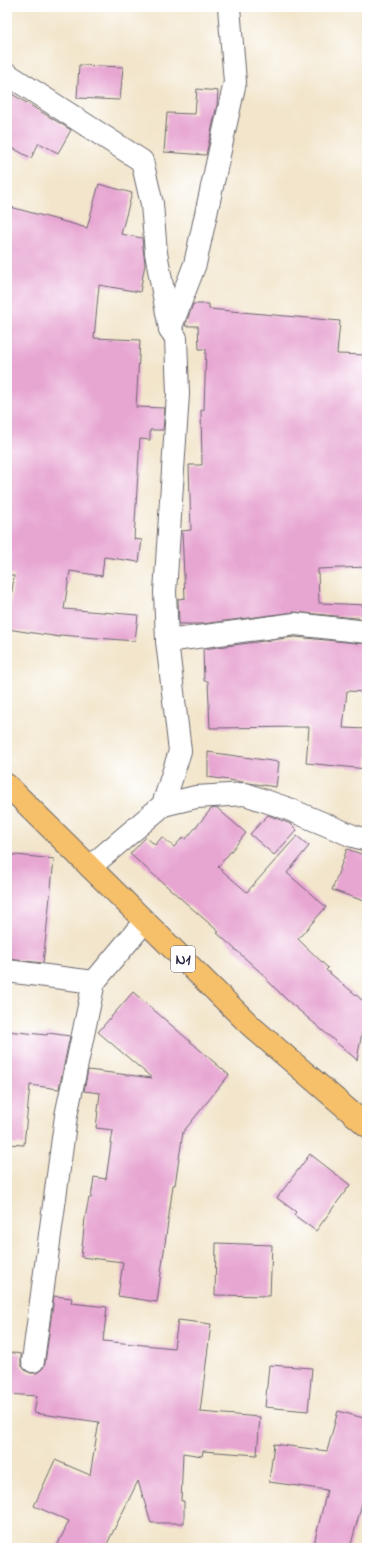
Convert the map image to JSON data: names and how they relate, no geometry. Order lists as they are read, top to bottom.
{
  "streets": {
    "highway": ["N1"]
  }
}
